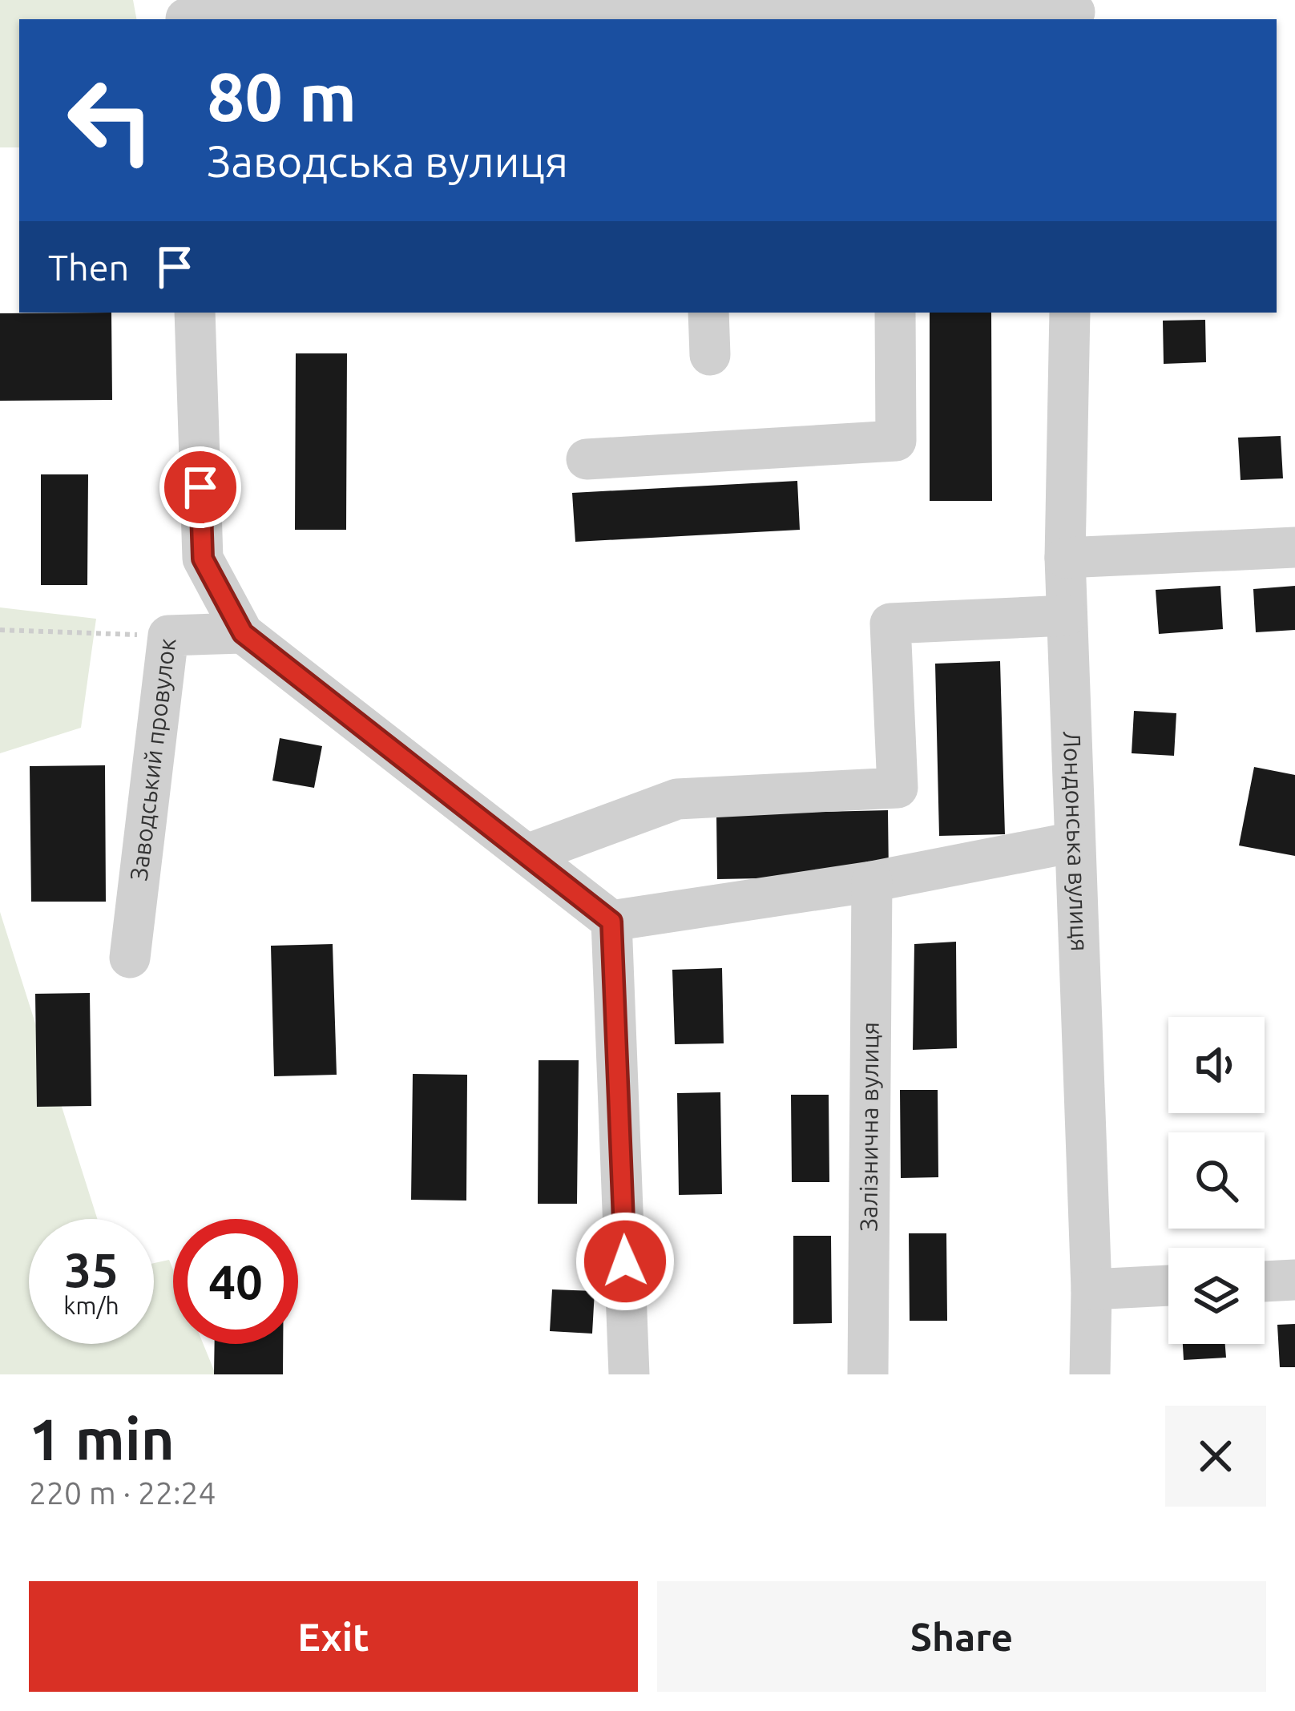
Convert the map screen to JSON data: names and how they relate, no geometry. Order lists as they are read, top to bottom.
{
  "streets": {
    "street": ["Заводський провулок", "Лондонська вулиця", "Залізнична вулиця"]
  },
  "page": {
    "turn": ["80 m", "Заводська вулиця"],
    "then": "Then",
    "speed": "35 km/h",
    "limit": "40",
    "heading": ["1 min", "220 m · 22:24"],
    "buttons": ["Exit", "Share"]
  }
}
